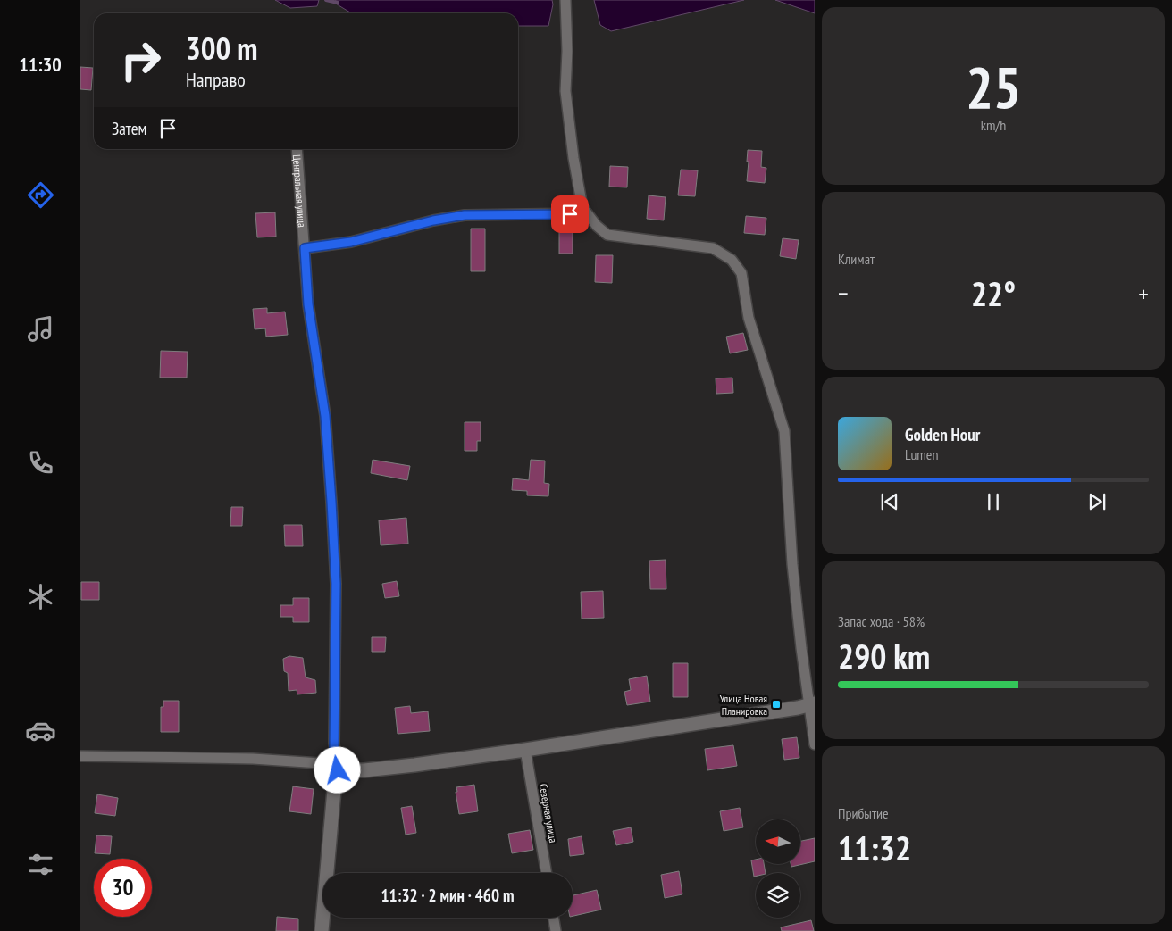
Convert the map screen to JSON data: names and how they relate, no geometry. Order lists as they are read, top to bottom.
{
  "streets": {
    "street": ["Центральная улица", "Северная улица"]
  },
  "places": {
    "transit": ["Улица Новая Планировка"]
  },
  "north": "left",
  "page": {
    "tabs": "11:30",
    "tile": [
      ["25", "km/h"],
      "Климат",
      ["Запас хода · 58%", "290 km"],
      ["Прибытие", "11:32"]
    ],
    "turn": ["300 m", "Направо"],
    "then": "Затем",
    "heat": ["−", "22°", "+"],
    "song": ["Golden Hour", "Lumen"],
    "limit": "30",
    "trip": "11:32 · 2 мин · 460 m"
  }
}
